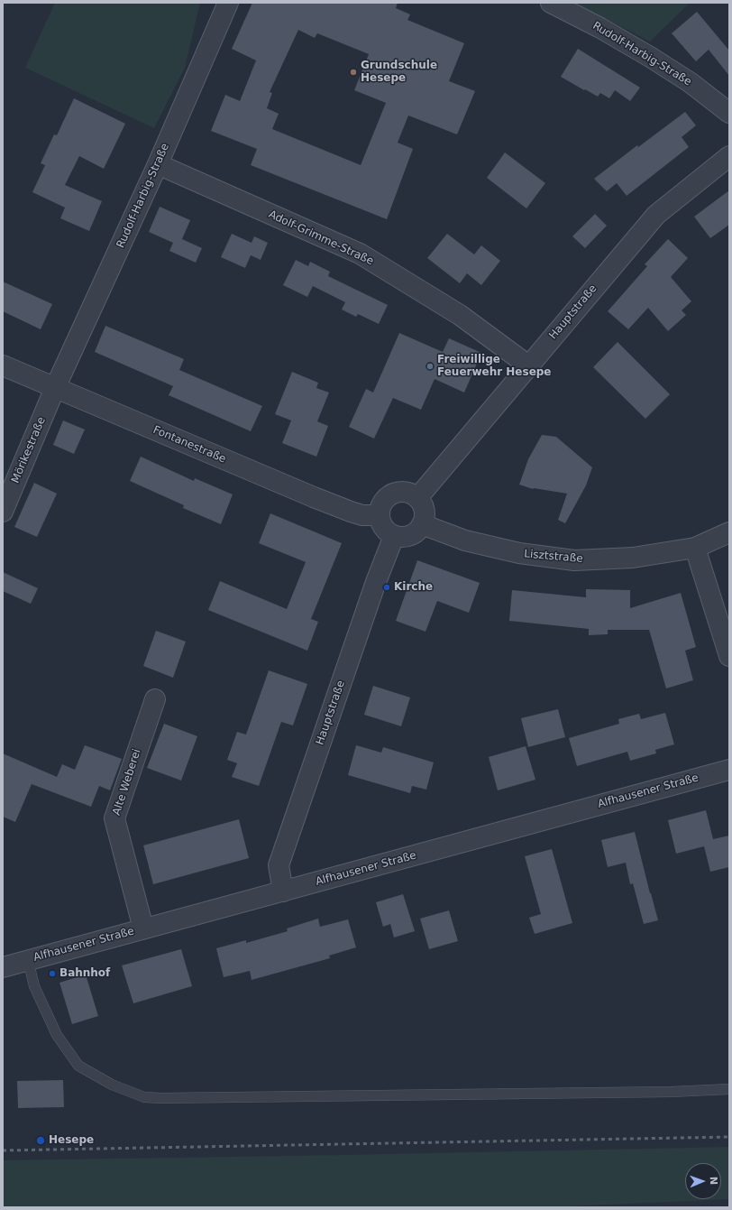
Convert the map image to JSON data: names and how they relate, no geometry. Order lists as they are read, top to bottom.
{
  "streets": {
    "street": [
      "Rudolf-Harbig-Straße",
      "Adolf-Grimme-Straße",
      "Hauptstraße",
      "Fontanestraße",
      "Mörikestraße",
      "Lisztstraße",
      "Alte Weberei",
      "Alfhausener Straße"
    ]
  },
  "crossings": [
    ["Rudolf-Harbig-Straße", "Adolf-Grimme-Straße"],
    ["Rudolf-Harbig-Straße", "Fontanestraße"],
    ["Rudolf-Harbig-Straße", "Mörikestraße"],
    ["Adolf-Grimme-Straße", "Hauptstraße"],
    ["Hauptstraße", "Fontanestraße"],
    ["Hauptstraße", "Lisztstraße"],
    ["Hauptstraße", "Alfhausener Straße"],
    ["Fontanestraße", "Mörikestraße"],
    ["Fontanestraße", "Lisztstraße"],
    ["Alte Weberei", "Alfhausener Straße"]
  ],
  "places": [
    "Grundschule Hesepe",
    "Freiwillige Feuerwehr Hesepe",
    "Kirche",
    "Bahnhof",
    "Hesepe"
  ],
  "north": "right"
}
